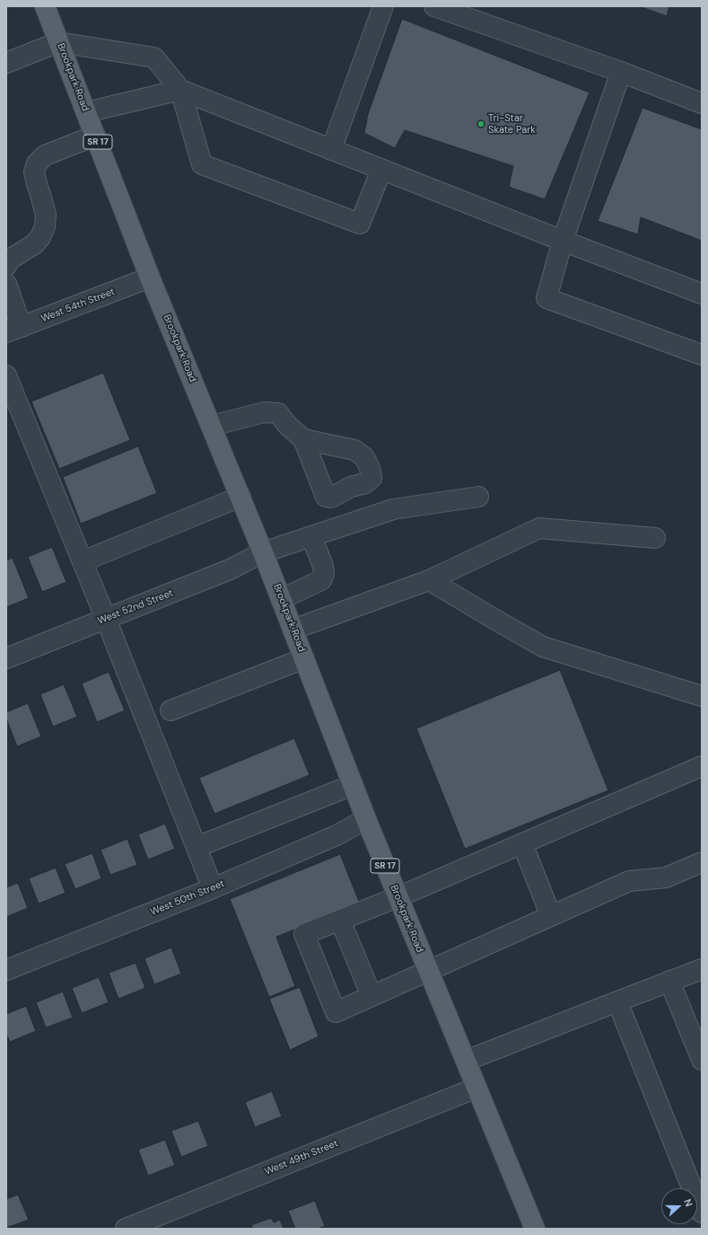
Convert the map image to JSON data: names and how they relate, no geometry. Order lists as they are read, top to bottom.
{
  "streets": {
    "main road": ["Brookpark Road", "SR 17"],
    "street": [
      "West 54th Street",
      "West 52nd Street",
      "West 50th Street",
      "West 49th Street"
    ]
  },
  "crossings": [
    ["Brookpark Road", "West 54th Street"],
    ["Brookpark Road", "West 52nd Street"],
    ["Brookpark Road", "West 50th Street"],
    ["Brookpark Road", "West 49th Street"]
  ],
  "places": ["Tri-Star Skate Park"],
  "north": "right"
}
